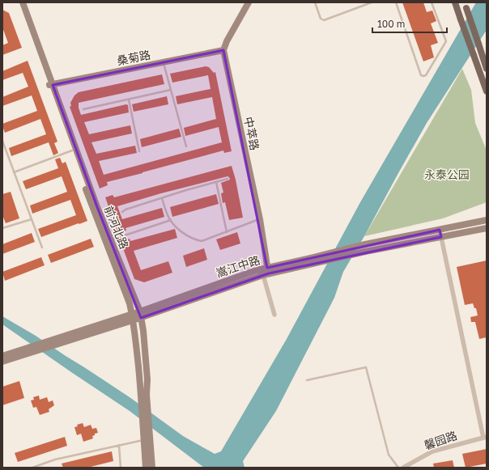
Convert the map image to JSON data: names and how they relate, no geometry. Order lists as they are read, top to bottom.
{
  "streets": {
    "main road": [
      "桑菊路",
      "中萃路",
      "前河北路",
      "嵩江中路"
    ],
    "street": ["馨园路"]
  },
  "crossings": [
    ["桑菊路", "中萃路"],
    ["桑菊路", "前河北路"],
    ["中萃路", "嵩江中路"],
    ["前河北路", "嵩江中路"]
  ],
  "parks": ["永泰公园"],
  "scale_bar": "100 m"
}
